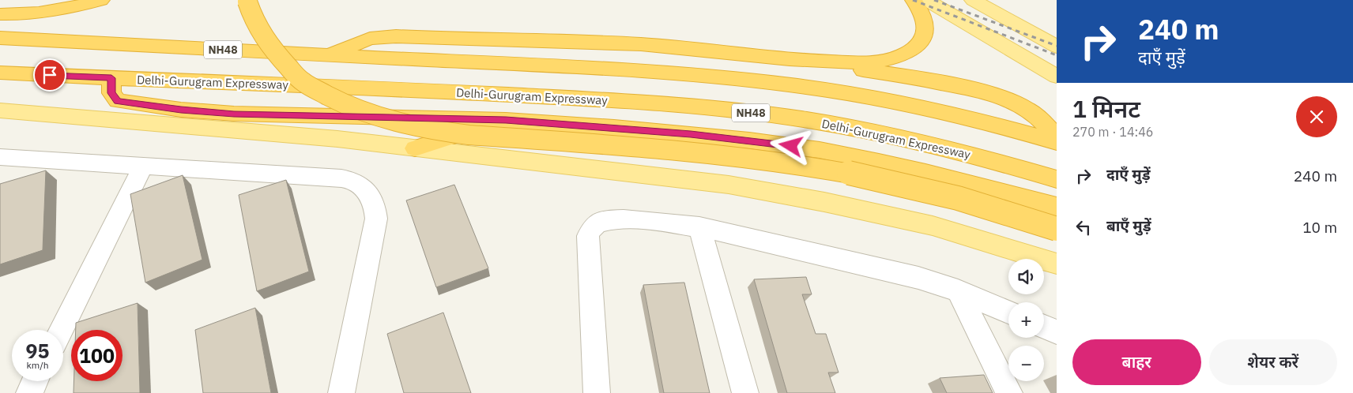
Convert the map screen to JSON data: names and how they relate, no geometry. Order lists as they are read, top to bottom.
{
  "streets": {
    "highway": ["NH48", "Delhi-Gurugram Expressway"]
  },
  "page": {
    "turn": ["240 m", "दाएँ मुड़ें"],
    "heading": ["1 मिनट", "270 m · 14:46"],
    "list": [
      {
        "name": "दाएँ मुड़ें",
        "value": "240 m"
      },
      {
        "name": "बाएँ मुड़ें",
        "value": "10 m"
      }
    ],
    "map_buttons": ["+", "−"],
    "speed": "95 km/h",
    "limit": "100",
    "buttons": ["बाहर", "शेयर करें"]
  }
}
